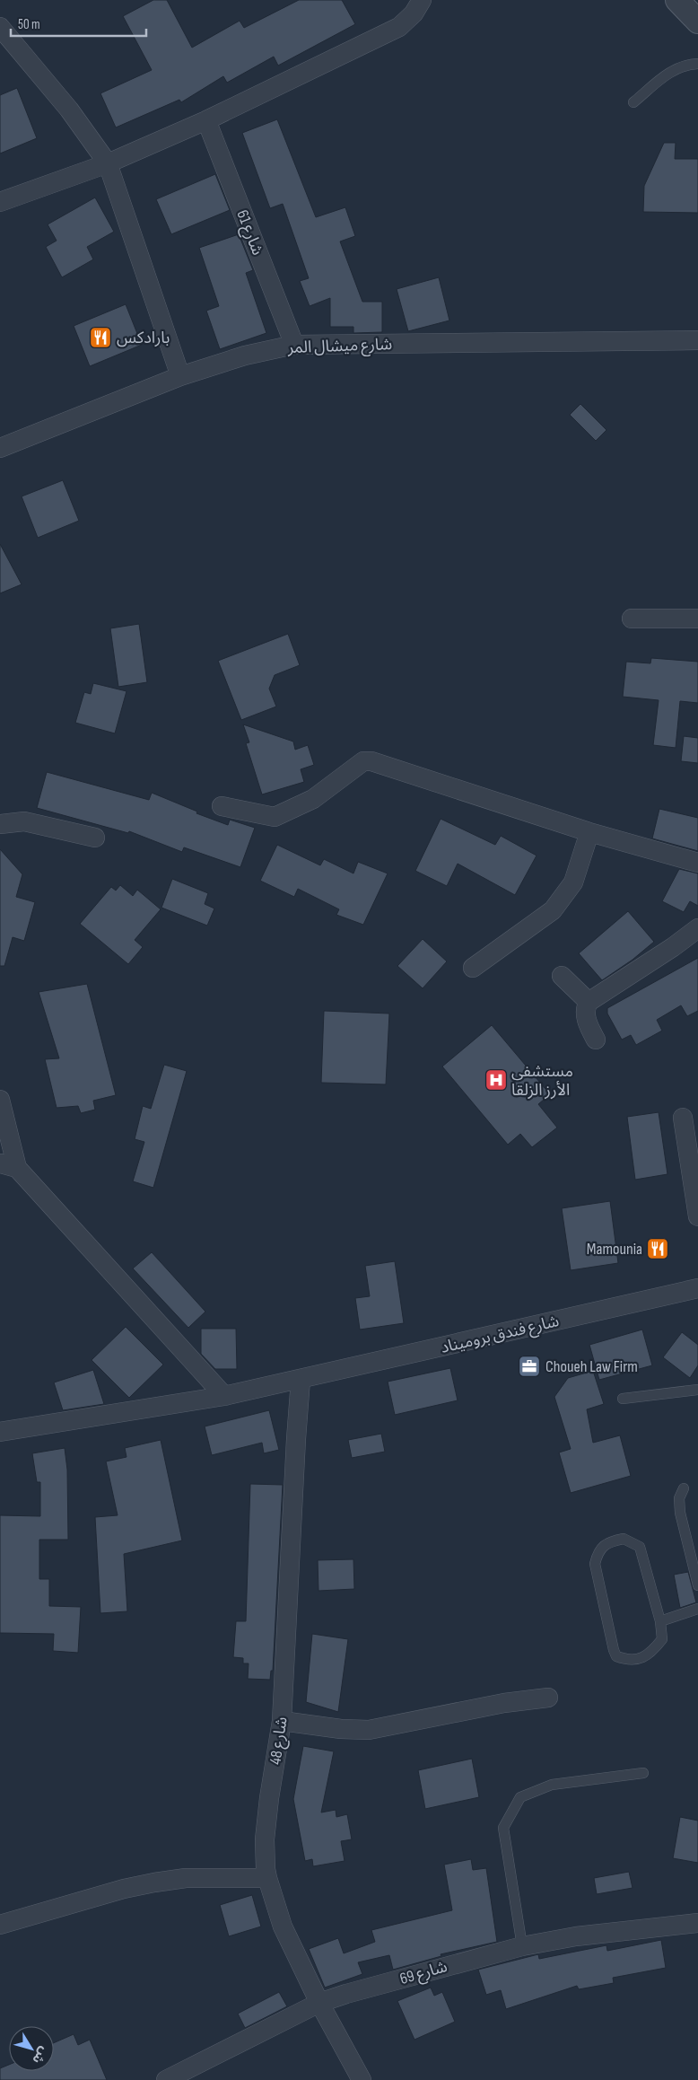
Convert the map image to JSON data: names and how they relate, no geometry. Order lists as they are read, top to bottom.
{
  "streets": {
    "street": [
      "شارع 61",
      "شارع ميشال المر",
      "شارع فندق بروميناد",
      "شارع 48",
      "شارع 69"
    ]
  },
  "crossings": [
    ["شارع 61", "شارع ميشال المر"],
    ["شارع فندق بروميناد", "شارع 48"],
    ["شارع 48", "شارع 69"]
  ],
  "places": {
    "restaurant": ["بارادكس", "Mamounia"],
    "hospital": ["مستشفى الأرز الزلقا"],
    "office": ["Choueh Law Firm"]
  },
  "scale_bar": "50 m",
  "north": "bottom right"
}
